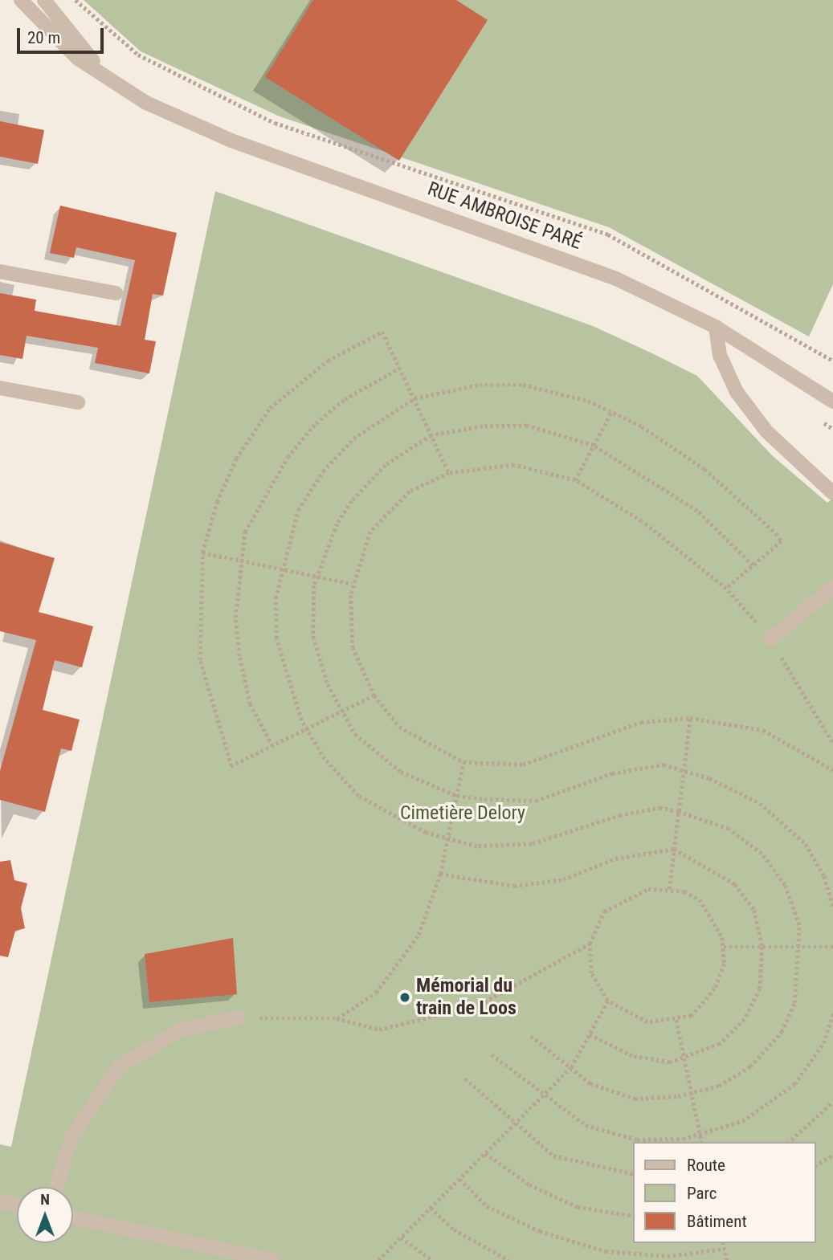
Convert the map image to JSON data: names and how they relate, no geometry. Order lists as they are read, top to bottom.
{
  "streets": {
    "street": ["RUE AMBROISE PARÉ"]
  },
  "parks": ["Cimetière Delory"],
  "places": ["Mémorial du train de Loos"],
  "legend": ["Route", "Parc", "Bâtiment"],
  "scale_bar": "20 m",
  "north": "top"
}
